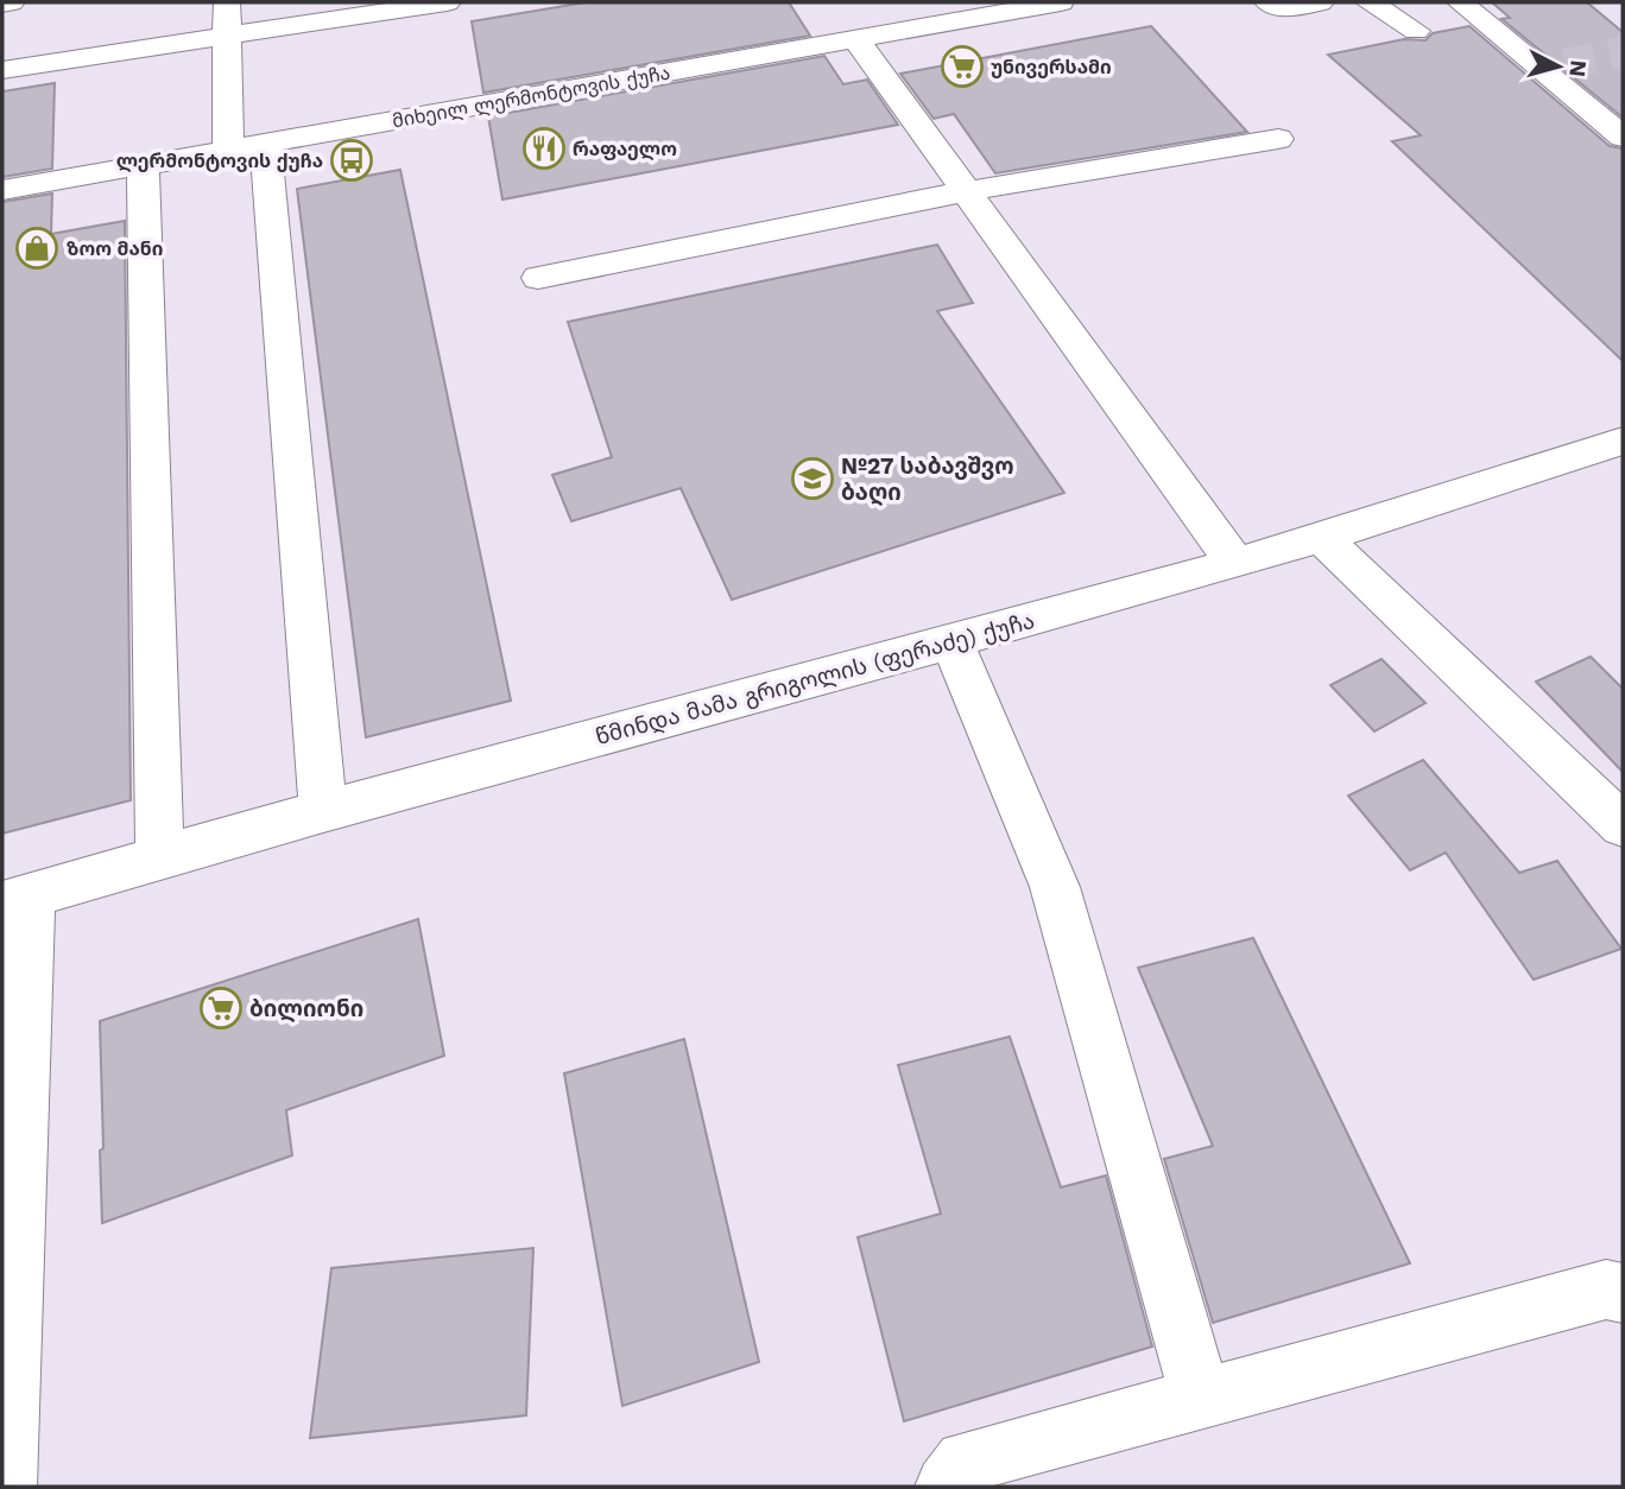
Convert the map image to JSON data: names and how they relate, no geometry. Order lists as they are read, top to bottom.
{
  "streets": {
    "street": ["მიხეილ ლერმონტოვის ქუჩა", "წმინდა მამა გრიგოლის (ფერაძე) ქუჩა"]
  },
  "places": {
    "supermarket": ["უნივერსამი", "ბილიონი"],
    "restaurant": ["რაფაელო"],
    "bus stop": ["ლერმონტოვის ქუჩა"],
    "shop": ["ზოო მანი"],
    "school or university": ["№27 საბავშვო ბაღი"]
  },
  "north": "right"
}
